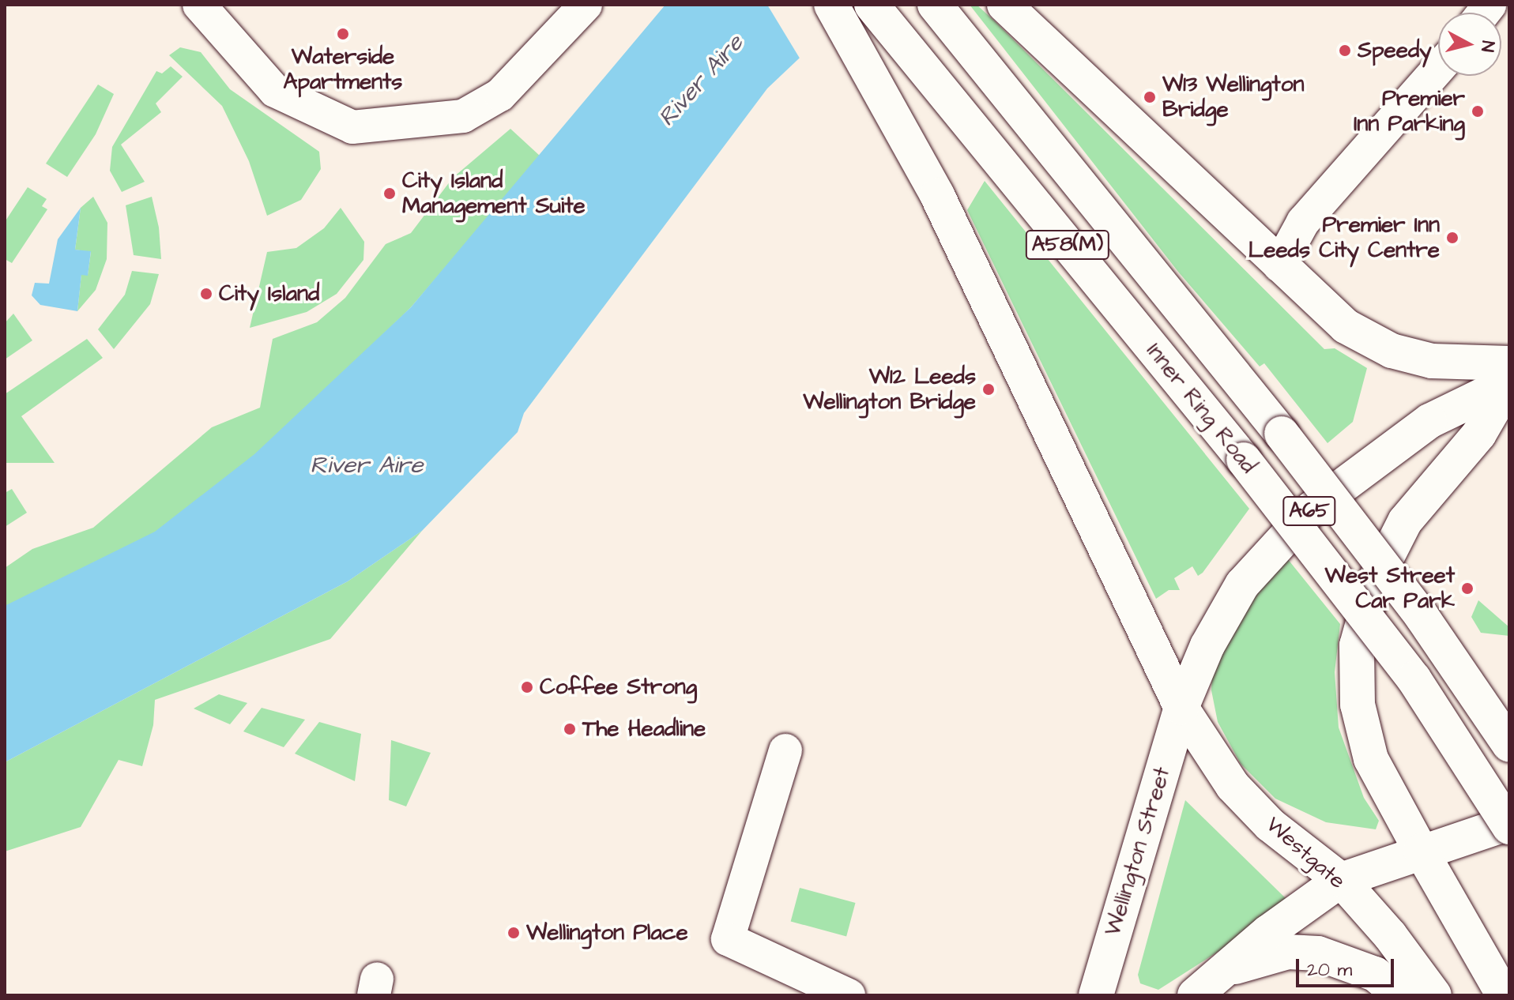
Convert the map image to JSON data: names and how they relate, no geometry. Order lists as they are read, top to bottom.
{
  "streets": {
    "main road": [
      "A58(M)",
      "Inner Ring Road",
      "A65",
      "Wellington Street",
      "Westgate"
    ]
  },
  "crossings": [
    ["A65", "Wellington Street"],
    ["A65", "Westgate"],
    ["Wellington Street", "Westgate"]
  ],
  "water": ["River Aire"],
  "places": [
    "Waterside Apartments",
    "Speedy",
    "W13 Wellington Bridge",
    "Premier Inn Parking",
    "City Island Management Suite",
    "Premier Inn Leeds City Centre",
    "City Island",
    "W12 Leeds Wellington Bridge",
    "West Street Car Park",
    "Coffee Strong",
    "The Headline",
    "Wellington Place"
  ],
  "scale_bar": "20 m",
  "north": "right"
}
